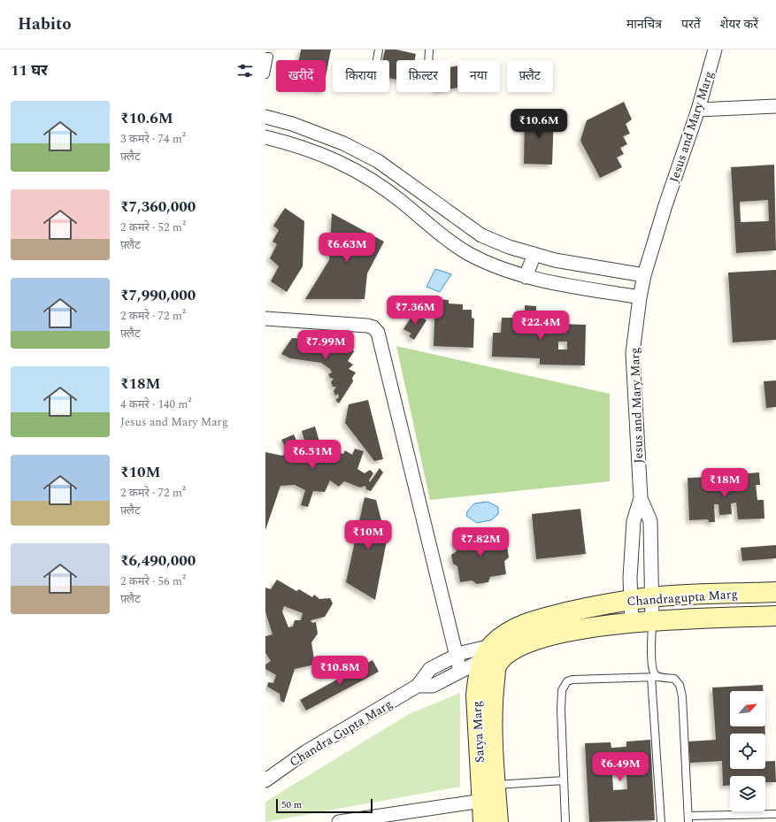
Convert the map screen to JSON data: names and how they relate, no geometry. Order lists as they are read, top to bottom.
{
  "streets": {
    "main road": ["Chandragupta Marg", "Satya Marg"],
    "street": ["Jesus and Mary Marg", "Chandra Gupta Marg"]
  },
  "crossings": [
    ["Jesus and Mary Marg", "Chandragupta Marg"],
    ["Chandragupta Marg", "Satya Marg"]
  ],
  "scale_bar": "50 m",
  "north": "top right",
  "page": {
    "header": "Habito",
    "nav": ["मानचित्र", "परतें", "शेयर करें"],
    "heading": "11 घर",
    "chip": [
      "खरीदें",
      "किराया",
      "फ़िल्टर",
      "नया",
      "फ़्लैट"
    ],
    "list": [
      {
        "name": "₹10.6M",
        "note": "3 कमरे · 74 m² · फ़्लैट"
      },
      {
        "name": "₹7,360,000",
        "note": "2 कमरे · 52 m² · फ़्लैट"
      },
      {
        "name": "₹7,990,000",
        "note": "2 कमरे · 72 m² · फ़्लैट"
      },
      {
        "name": "₹18M",
        "note": "4 कमरे · 140 m² · Jesus and Mary Marg"
      },
      {
        "name": "₹10M",
        "note": "2 कमरे · 72 m² · फ़्लैट"
      },
      {
        "name": "₹6,490,000",
        "note": "2 कमरे · 56 m² · फ़्लैट"
      }
    ],
    "price": [
      "₹10.6M",
      "₹6.63M",
      "₹7.36M",
      "₹22.4M",
      "₹7.99M",
      "₹6.51M",
      "₹18M",
      "₹10M",
      "₹7.82M",
      "₹10.8M",
      "₹6.49M"
    ],
    "scale": "50 m"
  }
}
